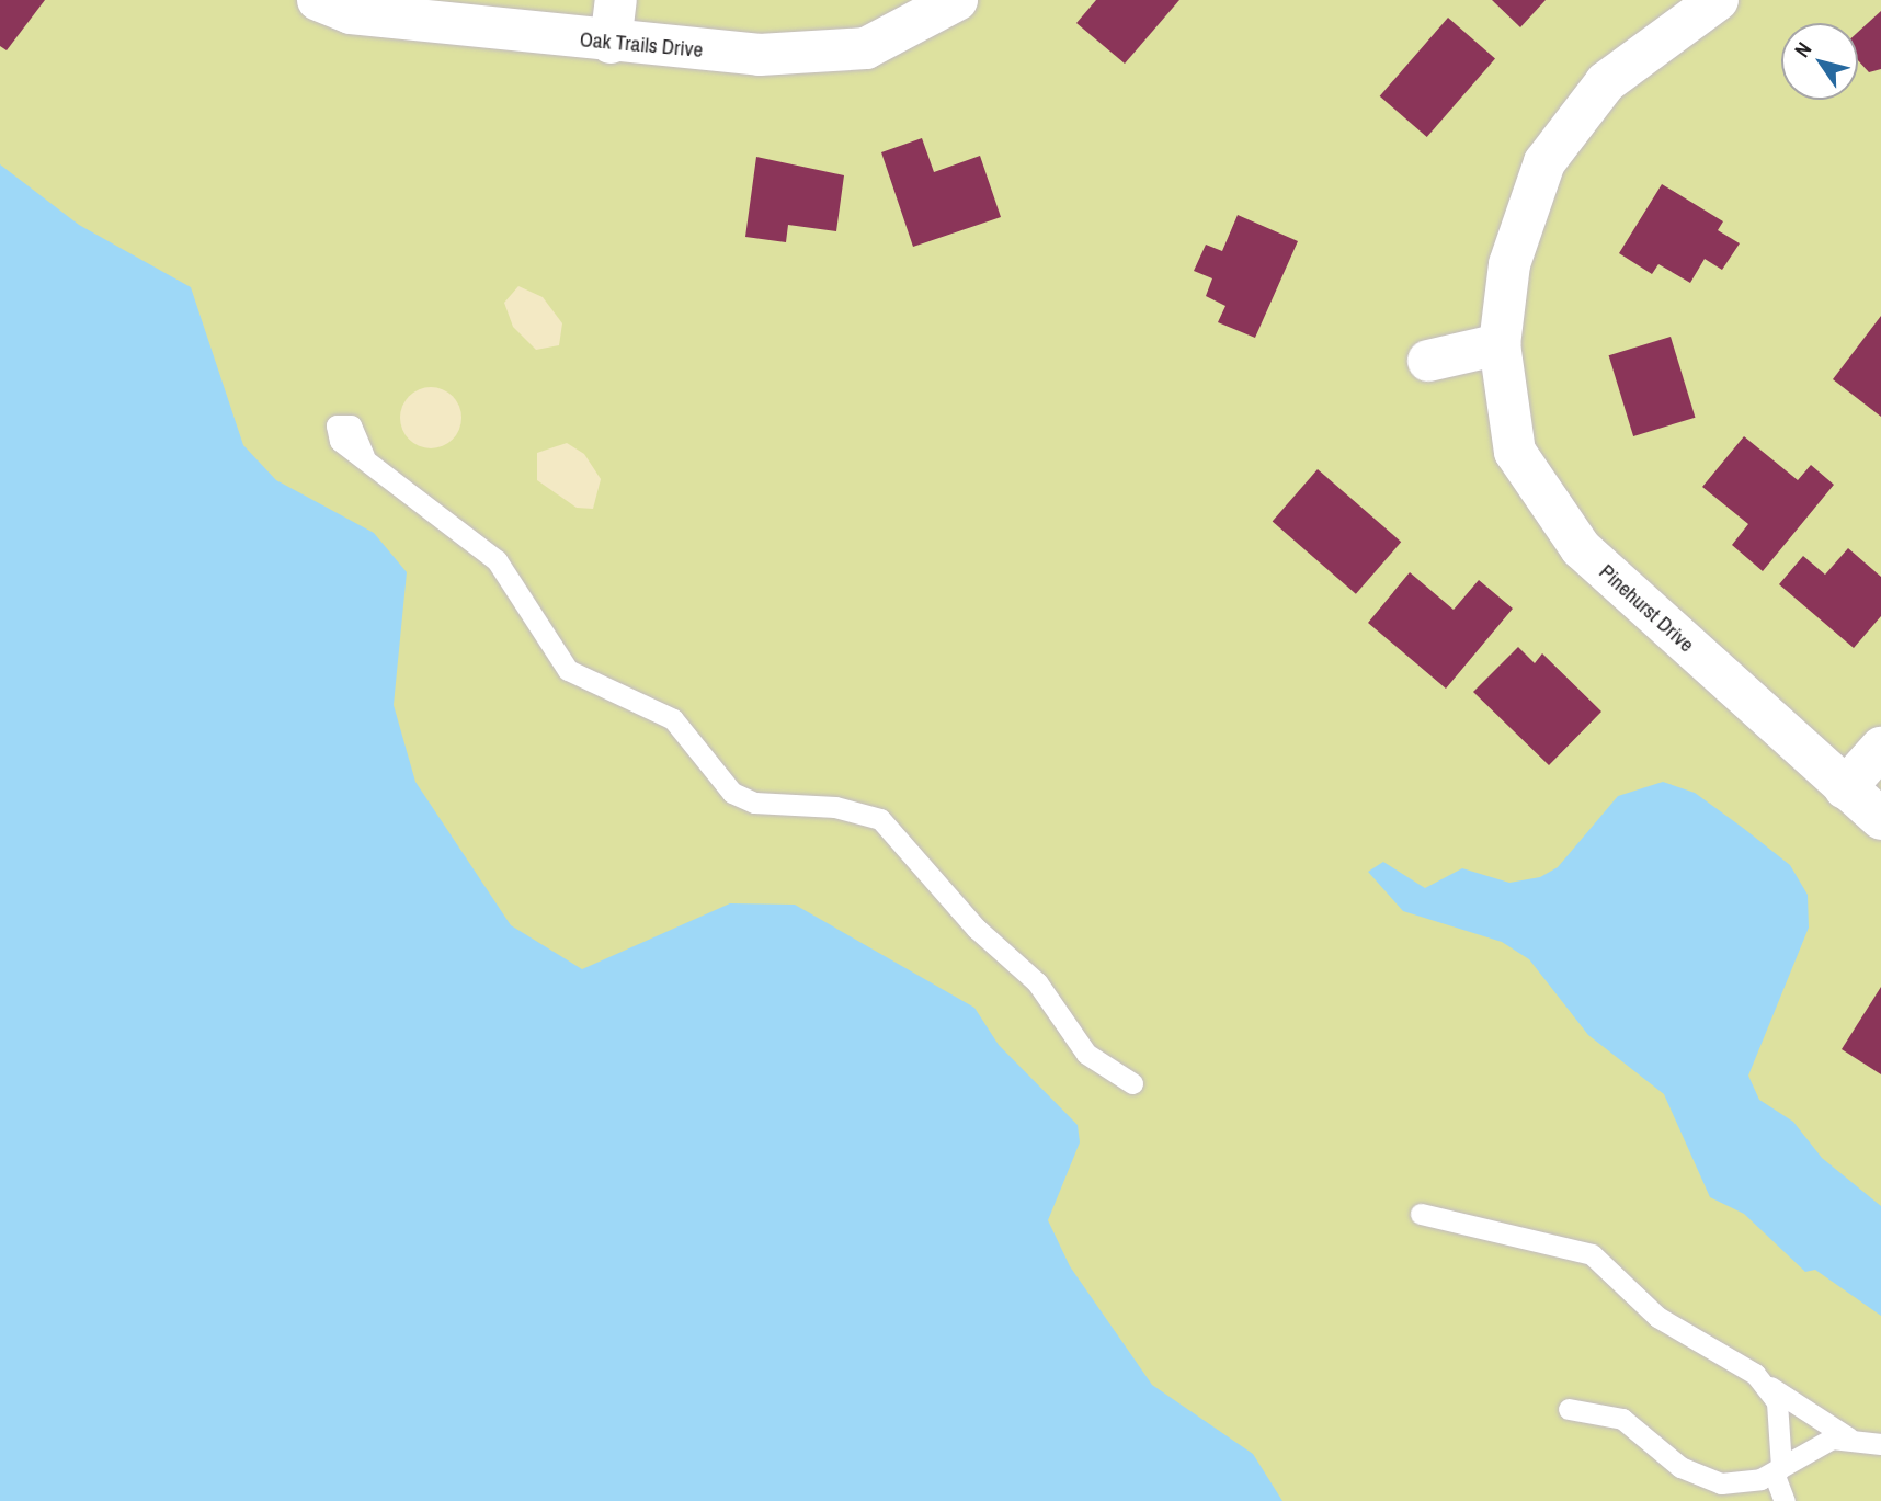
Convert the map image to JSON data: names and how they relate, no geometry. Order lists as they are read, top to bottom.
{
  "streets": {
    "street": ["Oak Trails Drive", "Pinehurst Drive"]
  },
  "north": "top left"
}
